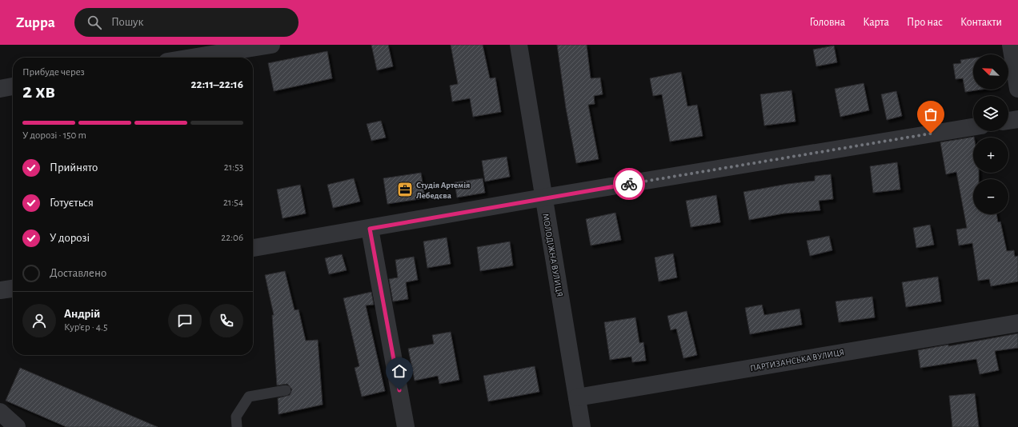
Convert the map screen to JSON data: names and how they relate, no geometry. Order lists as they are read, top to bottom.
{
  "streets": {
    "street": ["МОЛОДІЖНА ВУЛИЦЯ", "ПАРТИЗАНСЬКА ВУЛИЦЯ"]
  },
  "crossings": [
    ["МОЛОДІЖНА ВУЛИЦЯ", "ПАРТИЗАНСЬКА ВУЛИЦЯ"]
  ],
  "places": {
    "office": ["Студія Артемія Лебедєва"]
  },
  "north": "top left",
  "page": {
    "header": "Zuppa",
    "search": "Пошук",
    "nav": [
      "Головна",
      "Карта",
      "Про нас",
      "Контакти"
    ],
    "map_buttons": ["+", "−"],
    "heading": ["2 хв", "Прибуде через", "22:11–22:16"],
    "panel": ["Андрій", "Кур’єр · 4.5"],
    "bar": "У дорозі · 150 m",
    "list": [
      ["Прийнято", "21:53"],
      ["Готується", "21:54"],
      ["У дорозі", "22:06"],
      "Доставлено"
    ]
  }
}
